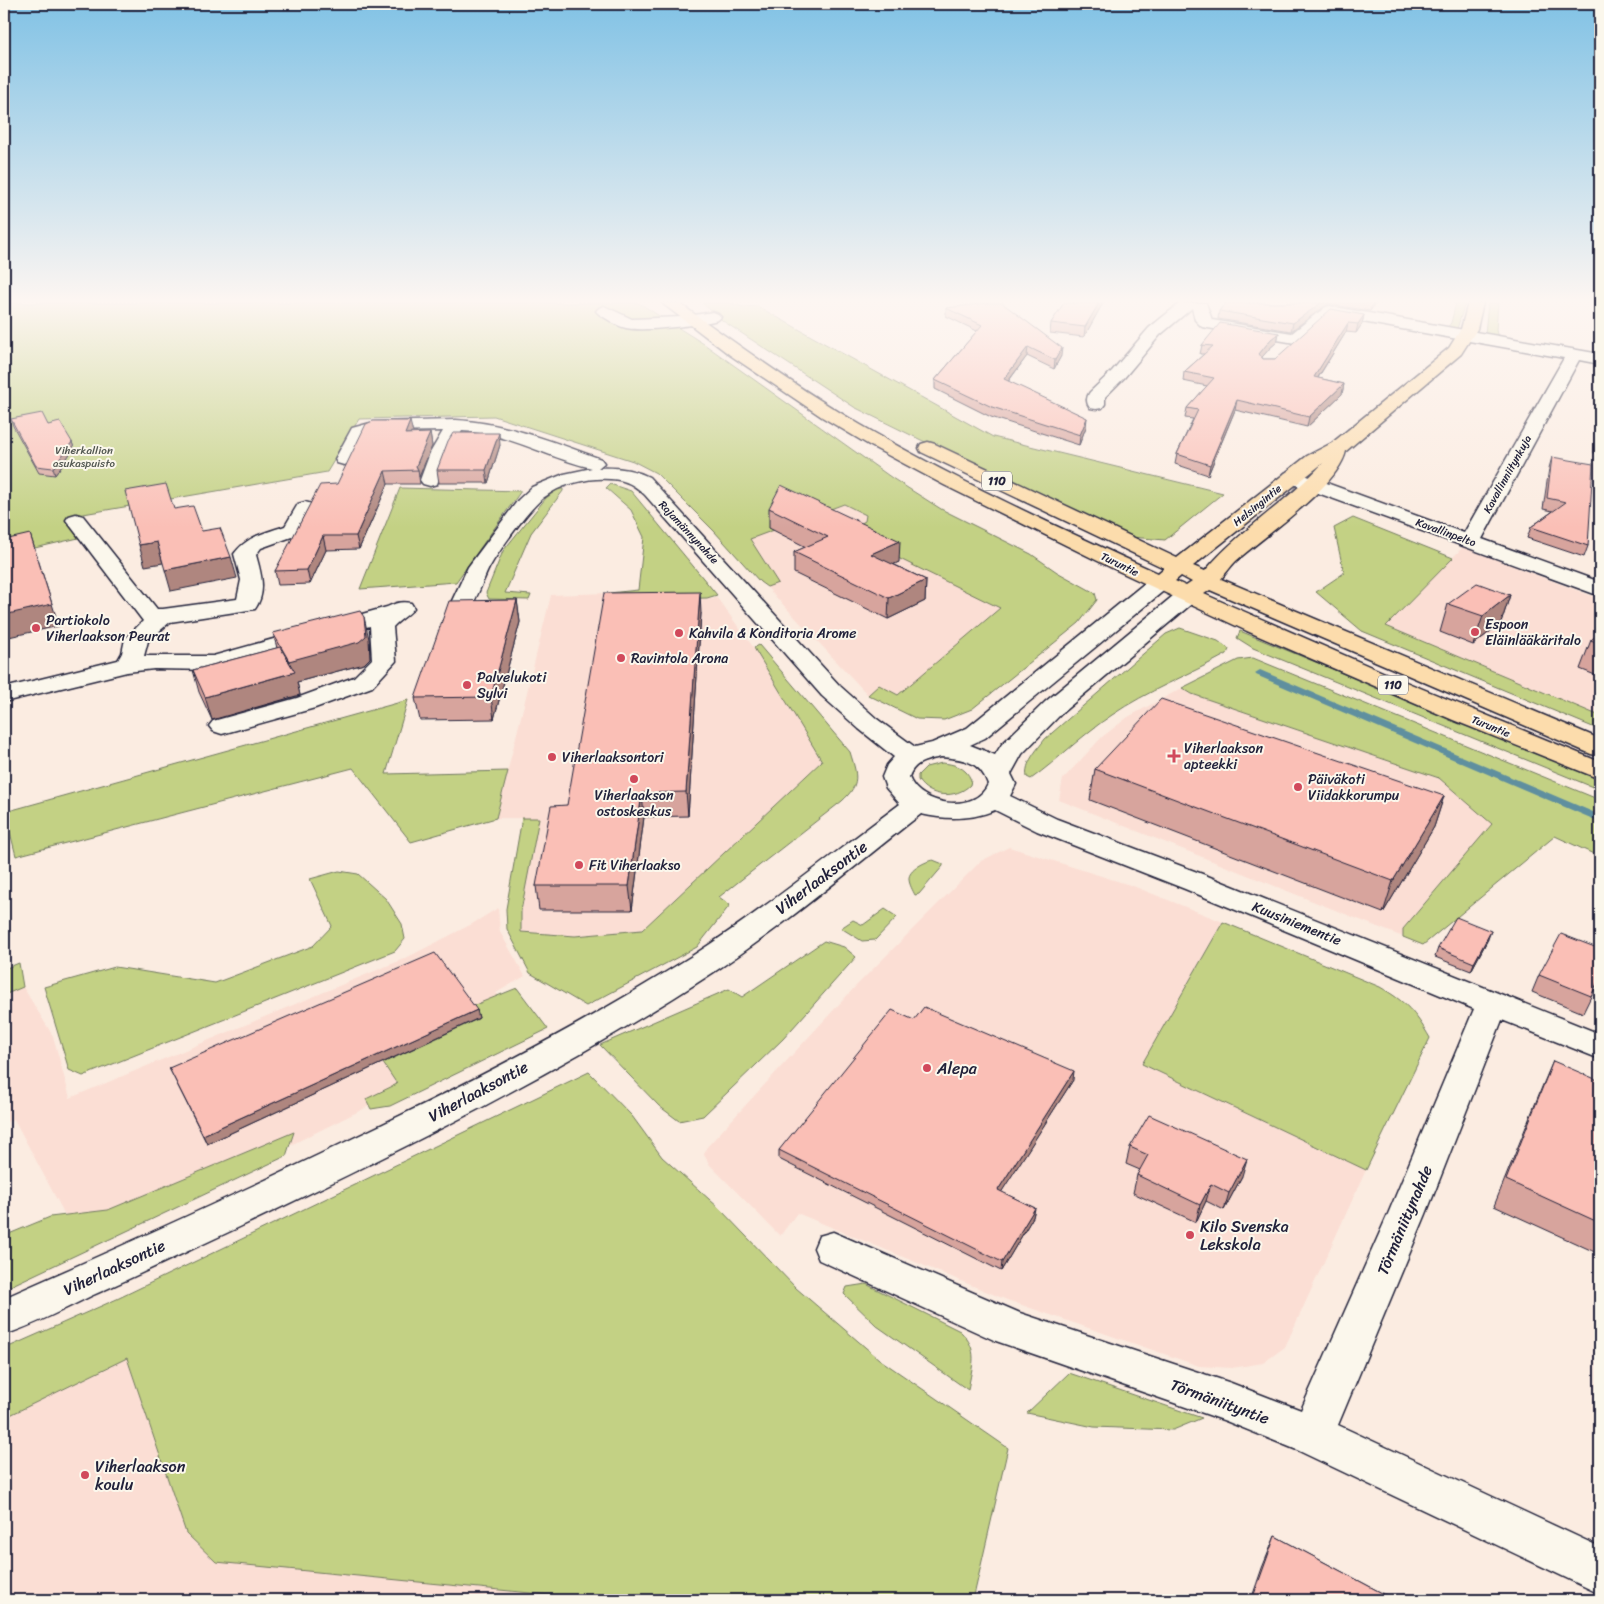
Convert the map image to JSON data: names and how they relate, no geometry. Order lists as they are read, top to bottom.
{
  "streets": {
    "main road": ["110", "Helsingintie", "Turuntie"],
    "street": [
      "Kavallinniitynkuja",
      "Rajamännynahde",
      "Kavallinpelto",
      "Viherlaaksontie",
      "Kuusiniementie",
      "Törmäniitynahde",
      "Törmäniityntie"
    ]
  },
  "crossings": [
    ["Kavallinniitynkuja", "Kavallinpelto"],
    ["Helsingintie", "Kavallinpelto"],
    ["Helsingintie", "Turuntie"],
    ["Rajamännynahde", "Viherlaaksontie"],
    ["Rajamännynahde", "Kuusiniementie"],
    ["Viherlaaksontie", "Kuusiniementie"],
    ["Kuusiniementie", "Törmäniitynahde"],
    ["Törmäniitynahde", "Törmäniityntie"]
  ],
  "parks": ["Viherkallion asukaspuisto"],
  "places": {
    "other": [
      "Partiokolo Viherlaakson Peurat",
      "Espoon Eläinlääkäritalo",
      "Kahvila & Konditoria Arome",
      "Ravintola Arona",
      "Palvelukoti Sylvi",
      "Viherlaaksontori",
      "Viherlaakson ostoskeskus",
      "Päiväkoti Viidakkorumpu",
      "Fit Viherlaakso",
      "Alepa",
      "Kilo Svenska Lekskola",
      "Viherlaakson koulu"
    ],
    "health": ["Viherlaakson apteekki"]
  }
}
